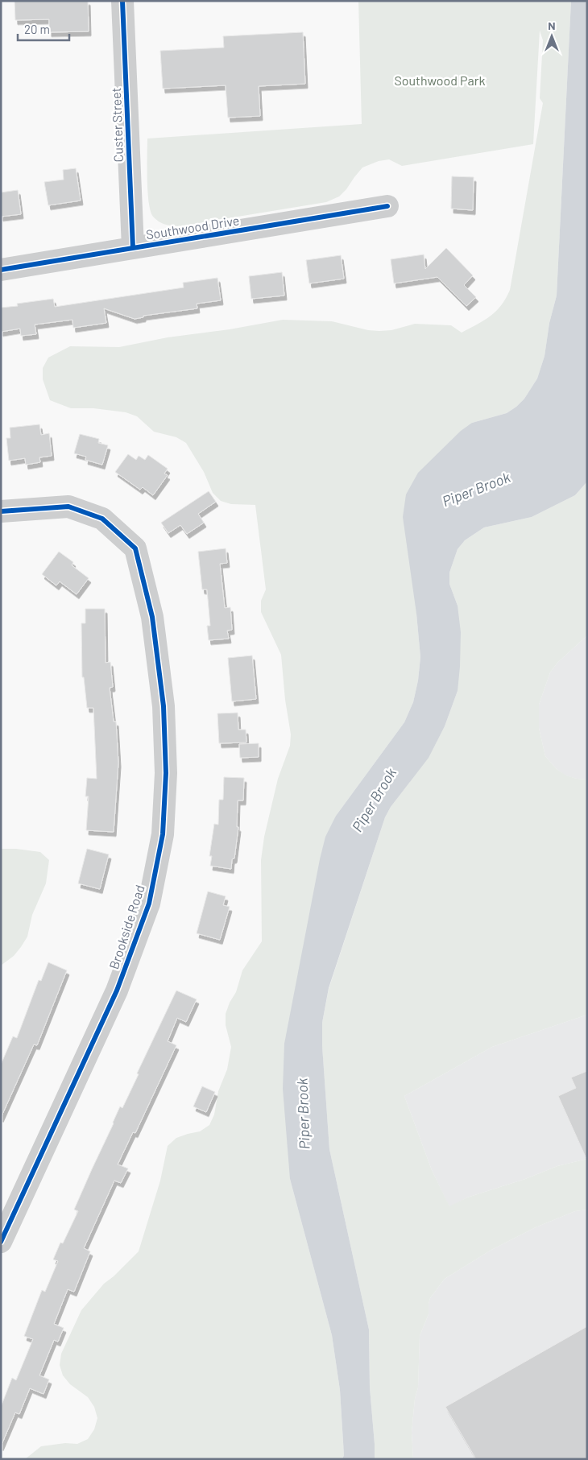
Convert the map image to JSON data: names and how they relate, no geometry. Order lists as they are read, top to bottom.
{
  "streets": {
    "street": ["Custer Street", "Southwood Drive", "Brookside Road"]
  },
  "crossings": [
    ["Custer Street", "Southwood Drive"]
  ],
  "water": ["Piper Brook"],
  "parks": ["Southwood Park"],
  "scale_bar": "20 m",
  "north": "top"
}
